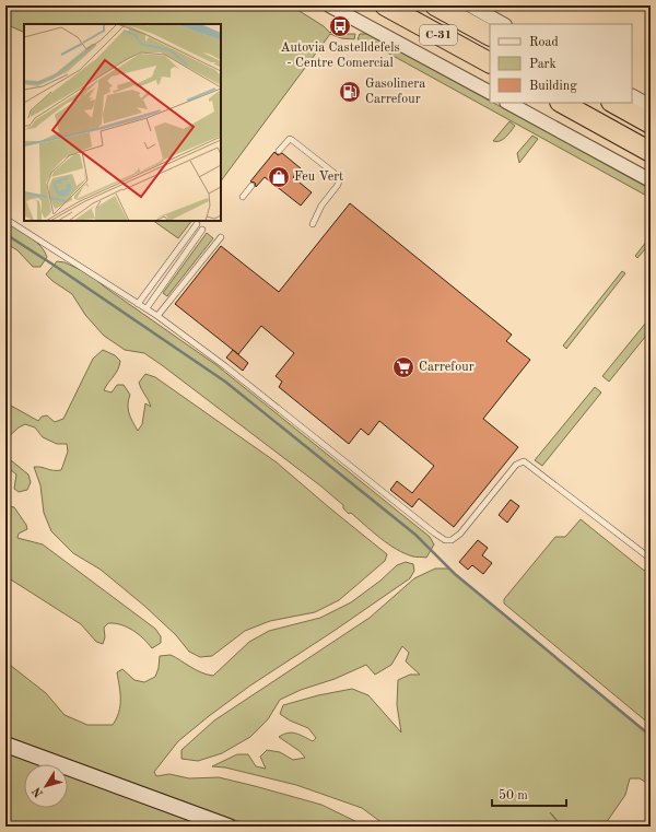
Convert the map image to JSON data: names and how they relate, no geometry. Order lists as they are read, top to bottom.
{
  "streets": {
    "highway": ["C-31"]
  },
  "places": {
    "bus stop": ["Autovia Castelldefels - Centre Comercial"],
    "fuel station": ["Gasolinera Carrefour"],
    "shop": ["Feu Vert"],
    "supermarket": ["Carrefour"]
  },
  "legend": ["Road", "Park", "Building"],
  "scale_bar": "50 m",
  "north": "bottom left"
}
